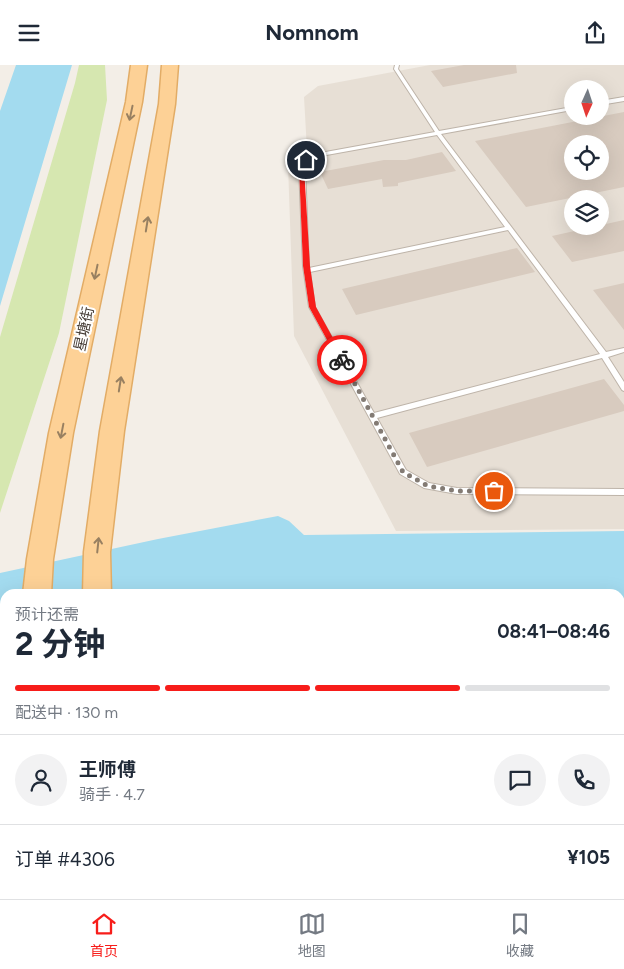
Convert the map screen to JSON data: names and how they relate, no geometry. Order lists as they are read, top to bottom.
{
  "streets": {
    "main road": ["星塘街"]
  },
  "north": "bottom",
  "page": {
    "header": "Nomnom",
    "heading": ["2 分钟", "预计还需", "08:41–08:46"],
    "panel": [
      "王师傅",
      "骑手 · 4.7",
      "订单 #4306",
      "¥105"
    ],
    "bar": "配送中 · 130 m",
    "tabs": ["首页", "地图", "收藏"]
  }
}
